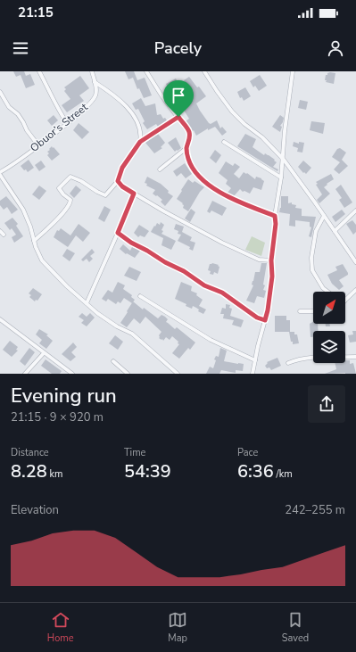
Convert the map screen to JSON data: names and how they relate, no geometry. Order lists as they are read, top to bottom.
{
  "streets": {
    "street": ["Obuor’s Street"]
  },
  "north": "top right",
  "page": {
    "status": "21:15",
    "header": "Pacely",
    "heading": ["Evening run", "21:15 · 9 × 920 m"],
    "stats": [
      ["Distance", "8.28 km"],
      ["Time", "54:39"],
      ["Pace", "6:36 /km"]
    ],
    "chart": ["Elevation", "242–255 m"],
    "tabs": ["Home", "Map", "Saved"]
  }
}
